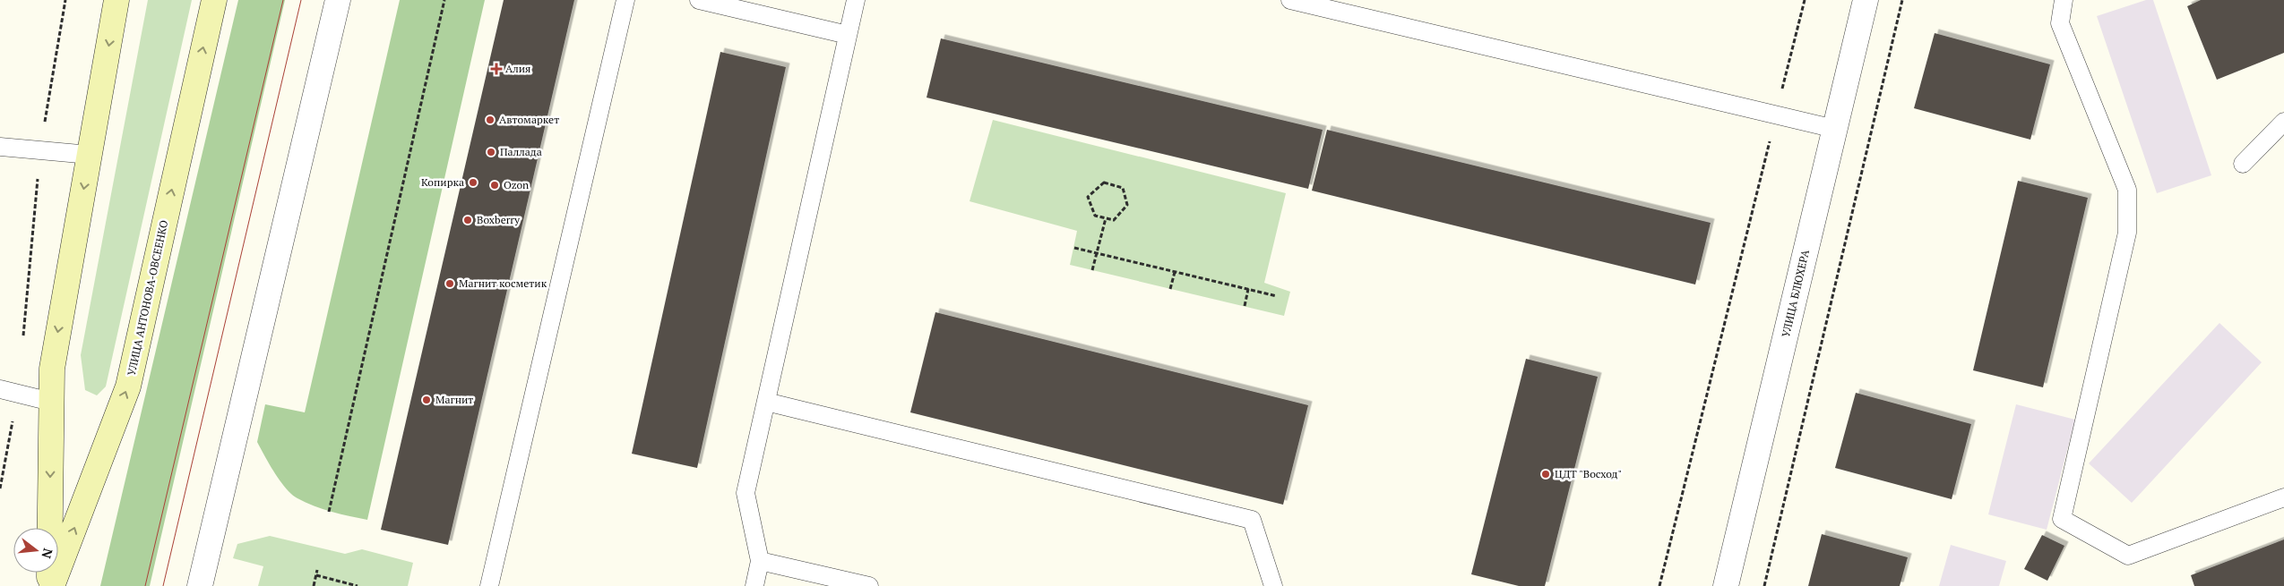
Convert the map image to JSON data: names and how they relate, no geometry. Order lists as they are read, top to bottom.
{
  "streets": {
    "main road": ["УЛИЦА АНТОНОВА-ОВСЕЕНКО"],
    "street": ["УЛИЦА БЛЮХЕРА"]
  },
  "places": {
    "health": ["Алия"],
    "other": [
      "Автомаркет",
      "Паллада",
      "Копирка",
      "Ozon",
      "Boxberry",
      "Магнит косметик",
      "Магнит",
      "ЦДТ \"Восход\""
    ]
  },
  "north": "right"
}
